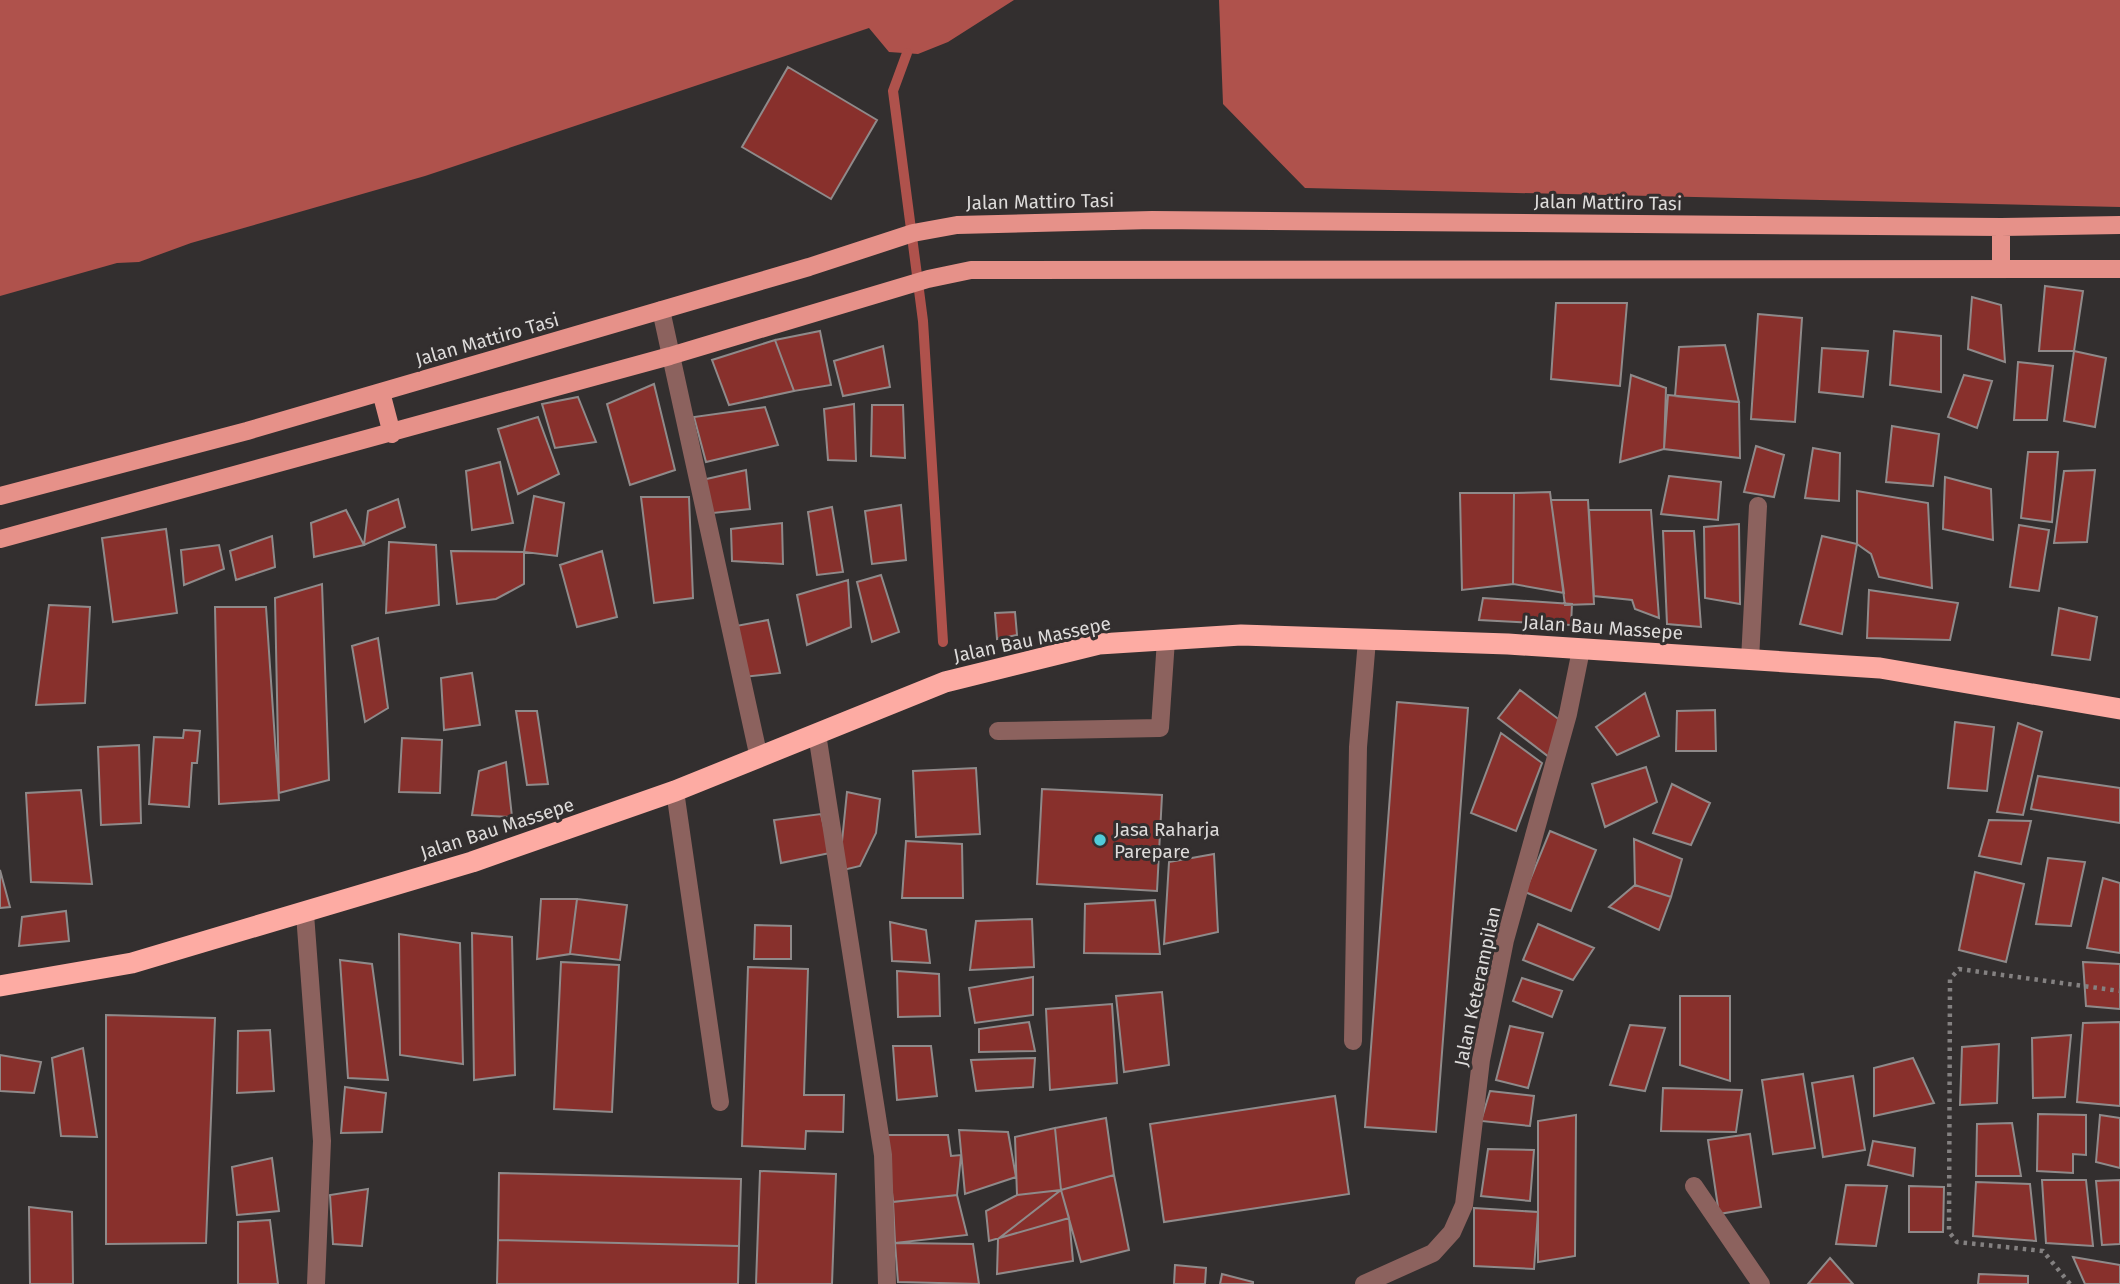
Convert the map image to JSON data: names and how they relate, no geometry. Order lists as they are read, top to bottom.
{
  "streets": {
    "highway": ["Jalan Bau Massepe"],
    "main road": ["Jalan Mattiro Tasi"],
    "street": ["Jalan Keterampilan"]
  },
  "crossings": [
    ["Jalan Bau Massepe", "Jalan Keterampilan"]
  ],
  "places": ["Jasa Raharja Parepare"]
}
